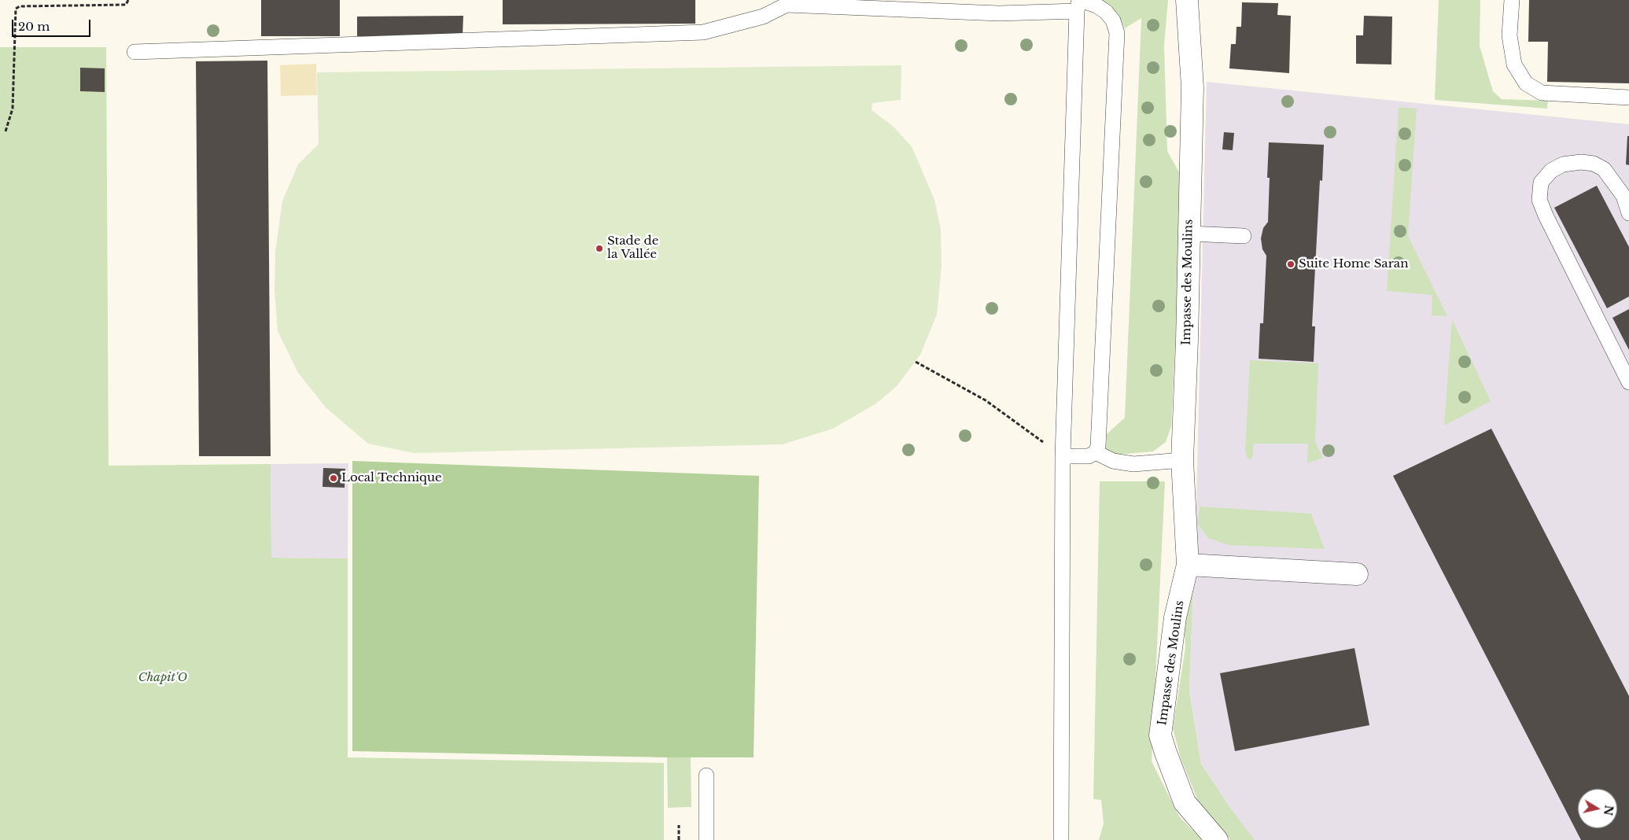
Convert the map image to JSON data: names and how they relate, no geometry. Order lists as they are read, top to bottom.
{
  "streets": {
    "street": ["Impasse des Moulins"]
  },
  "parks": ["Chapit'O"],
  "places": ["Stade de la Vallée", "Suite Home Saran", "Local Technique"],
  "scale_bar": "20 m",
  "north": "right"
}
